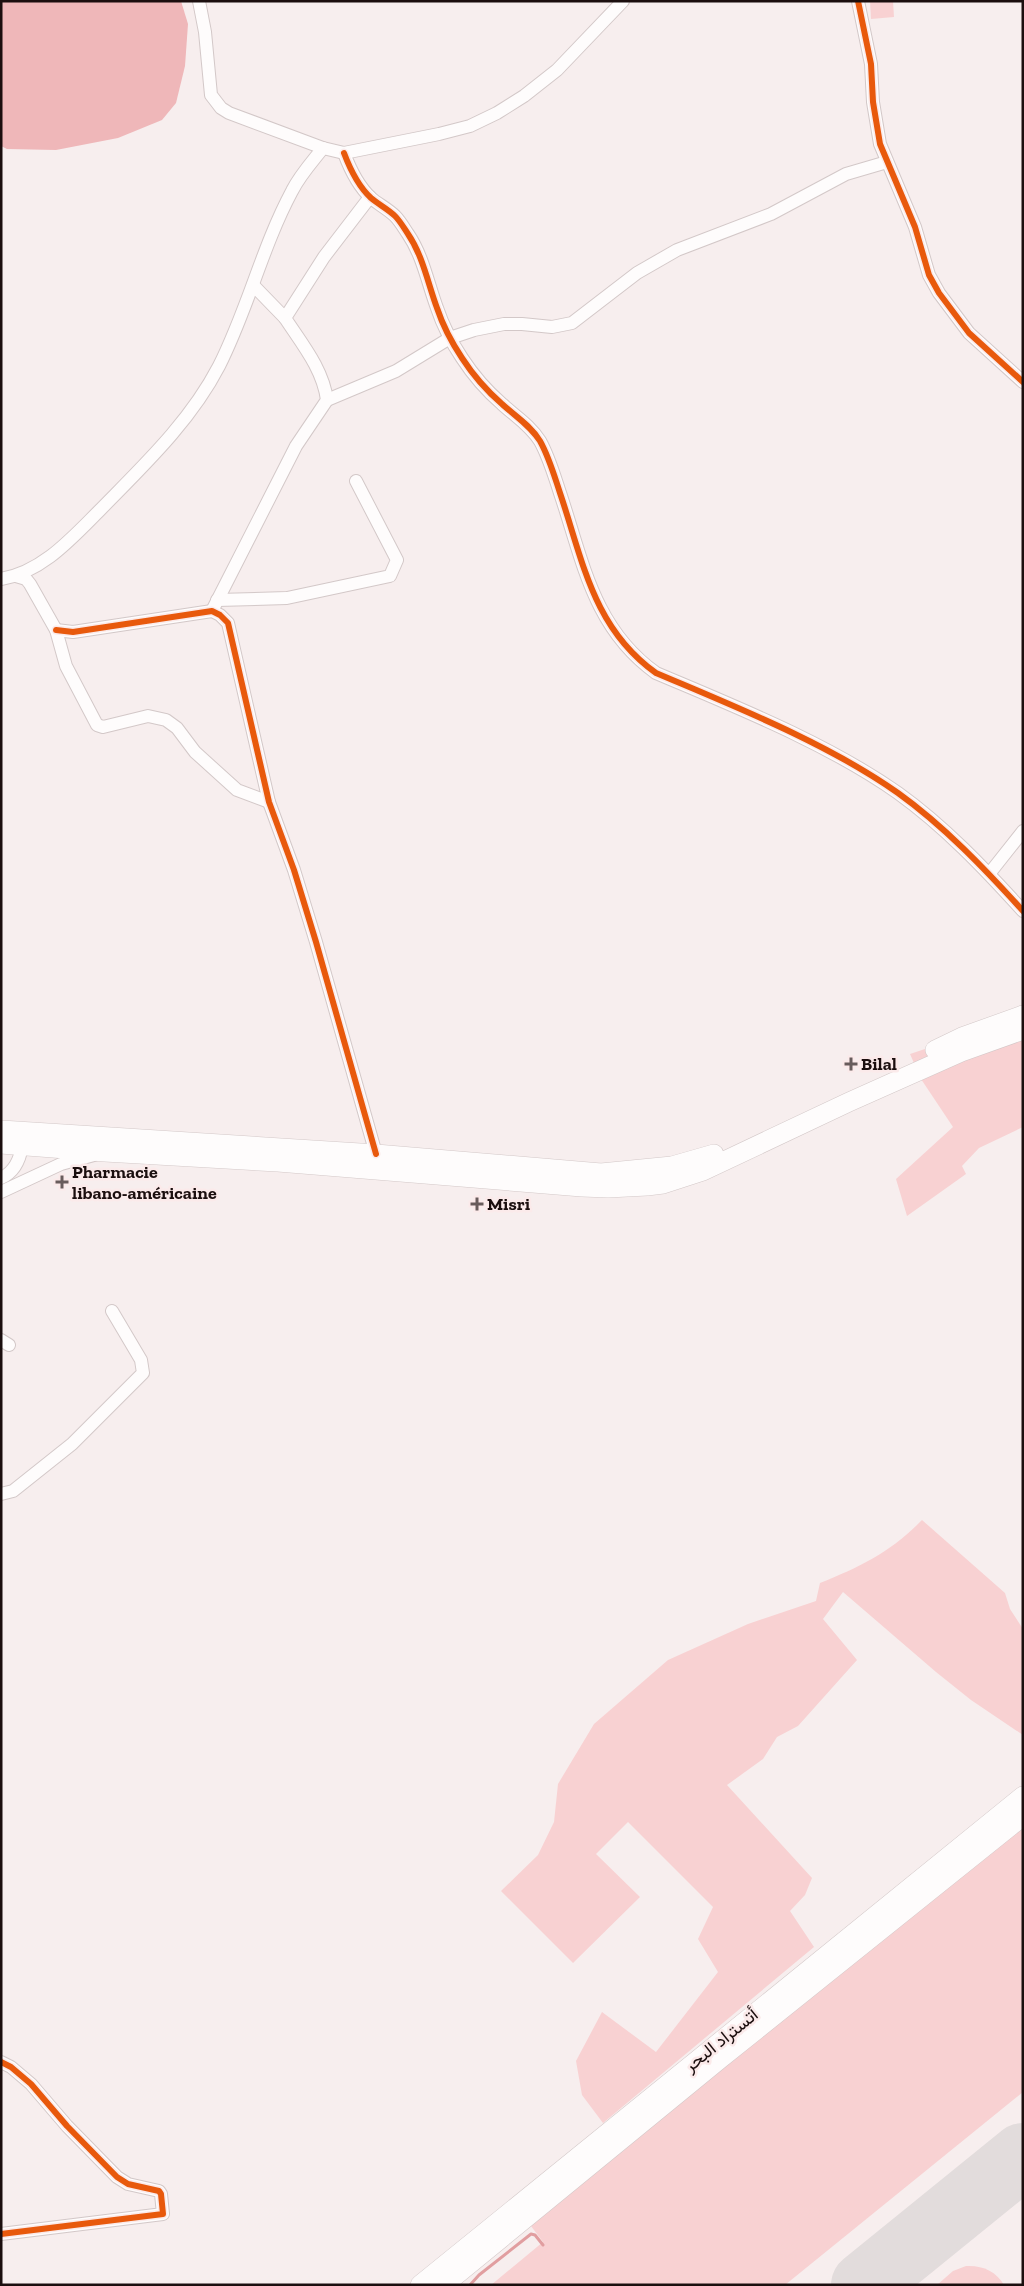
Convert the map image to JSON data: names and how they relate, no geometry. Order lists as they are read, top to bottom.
{
  "streets": {
    "highway": ["أتستراد البحر"]
  },
  "places": {
    "health": ["Bilal", "Pharmacie libano-américaine", "Misri"]
  }
}
